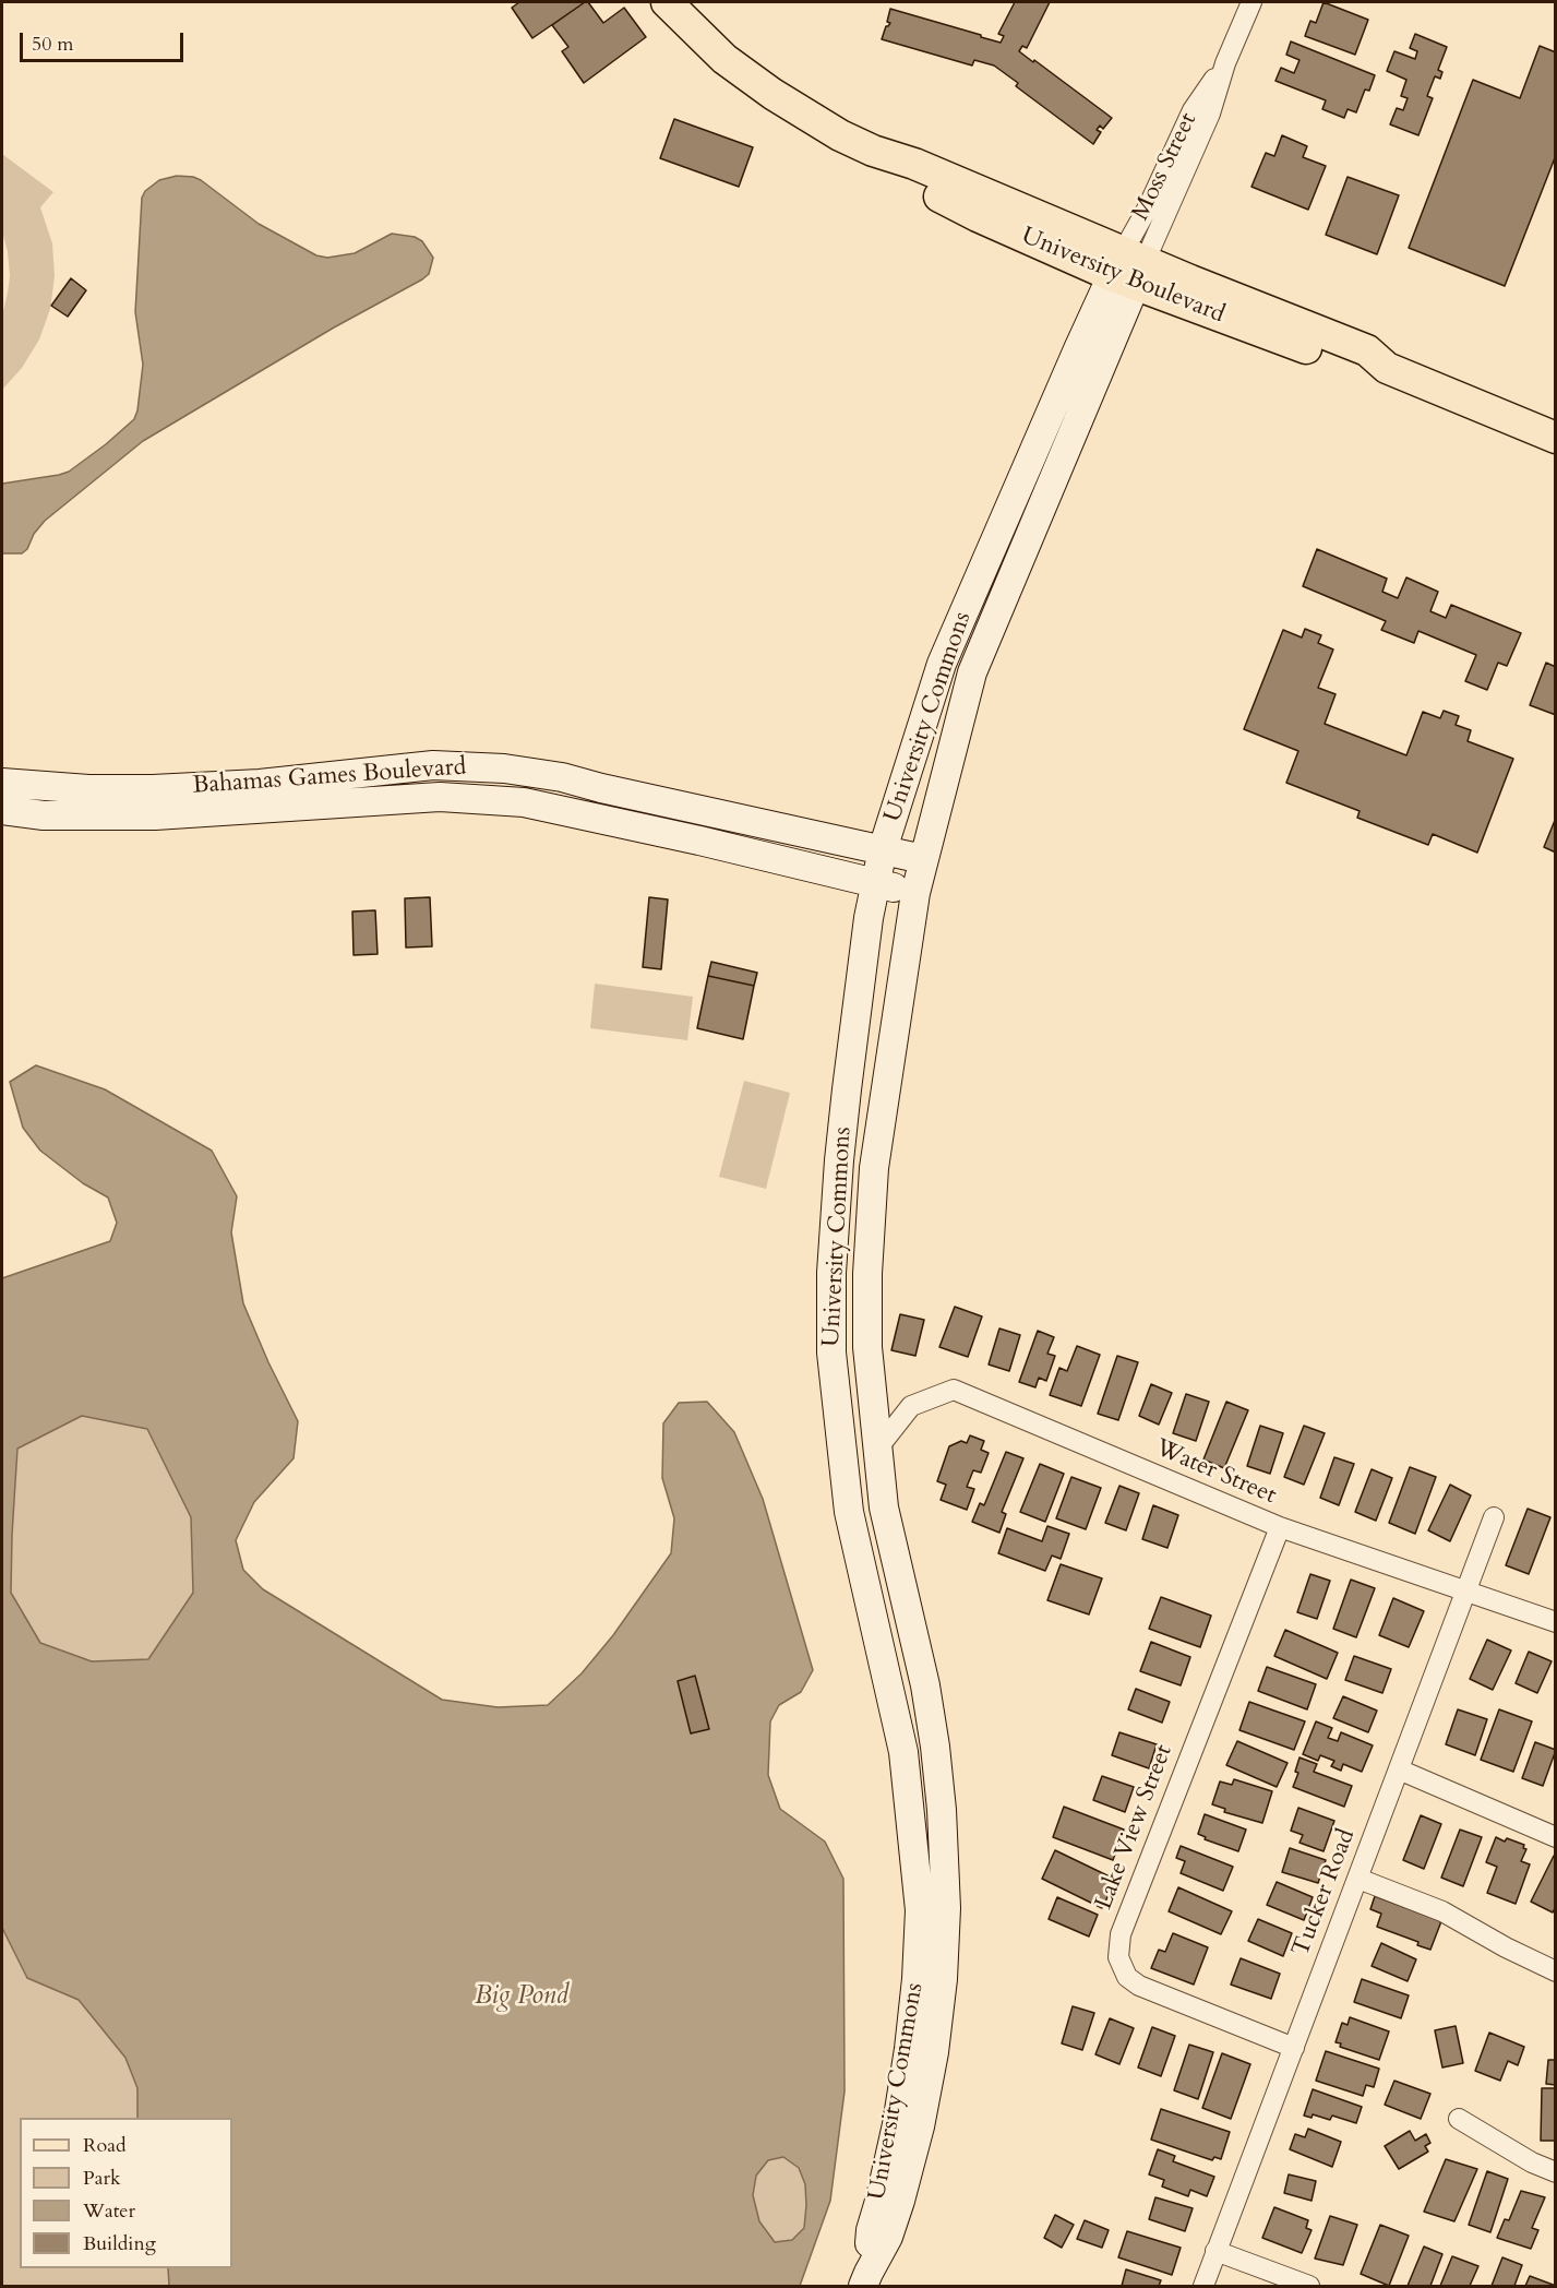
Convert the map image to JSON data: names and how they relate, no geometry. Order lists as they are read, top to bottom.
{
  "streets": {
    "main road": ["University Boulevard", "University Commons", "Bahamas Games Boulevard"],
    "street": [
      "Moss Street",
      "Water Street",
      "Lake View Street",
      "Tucker Road"
    ]
  },
  "crossings": [
    ["Moss Street", "University Boulevard"],
    ["Moss Street", "University Commons"],
    ["University Boulevard", "University Commons"],
    ["University Commons", "Bahamas Games Boulevard"],
    ["University Commons", "Water Street"],
    ["Water Street", "Lake View Street"],
    ["Water Street", "Tucker Road"],
    ["Lake View Street", "Tucker Road"]
  ],
  "water": ["Big Pond"],
  "legend": [
    "Road",
    "Park",
    "Water",
    "Building"
  ],
  "scale_bar": "50 m"
}
